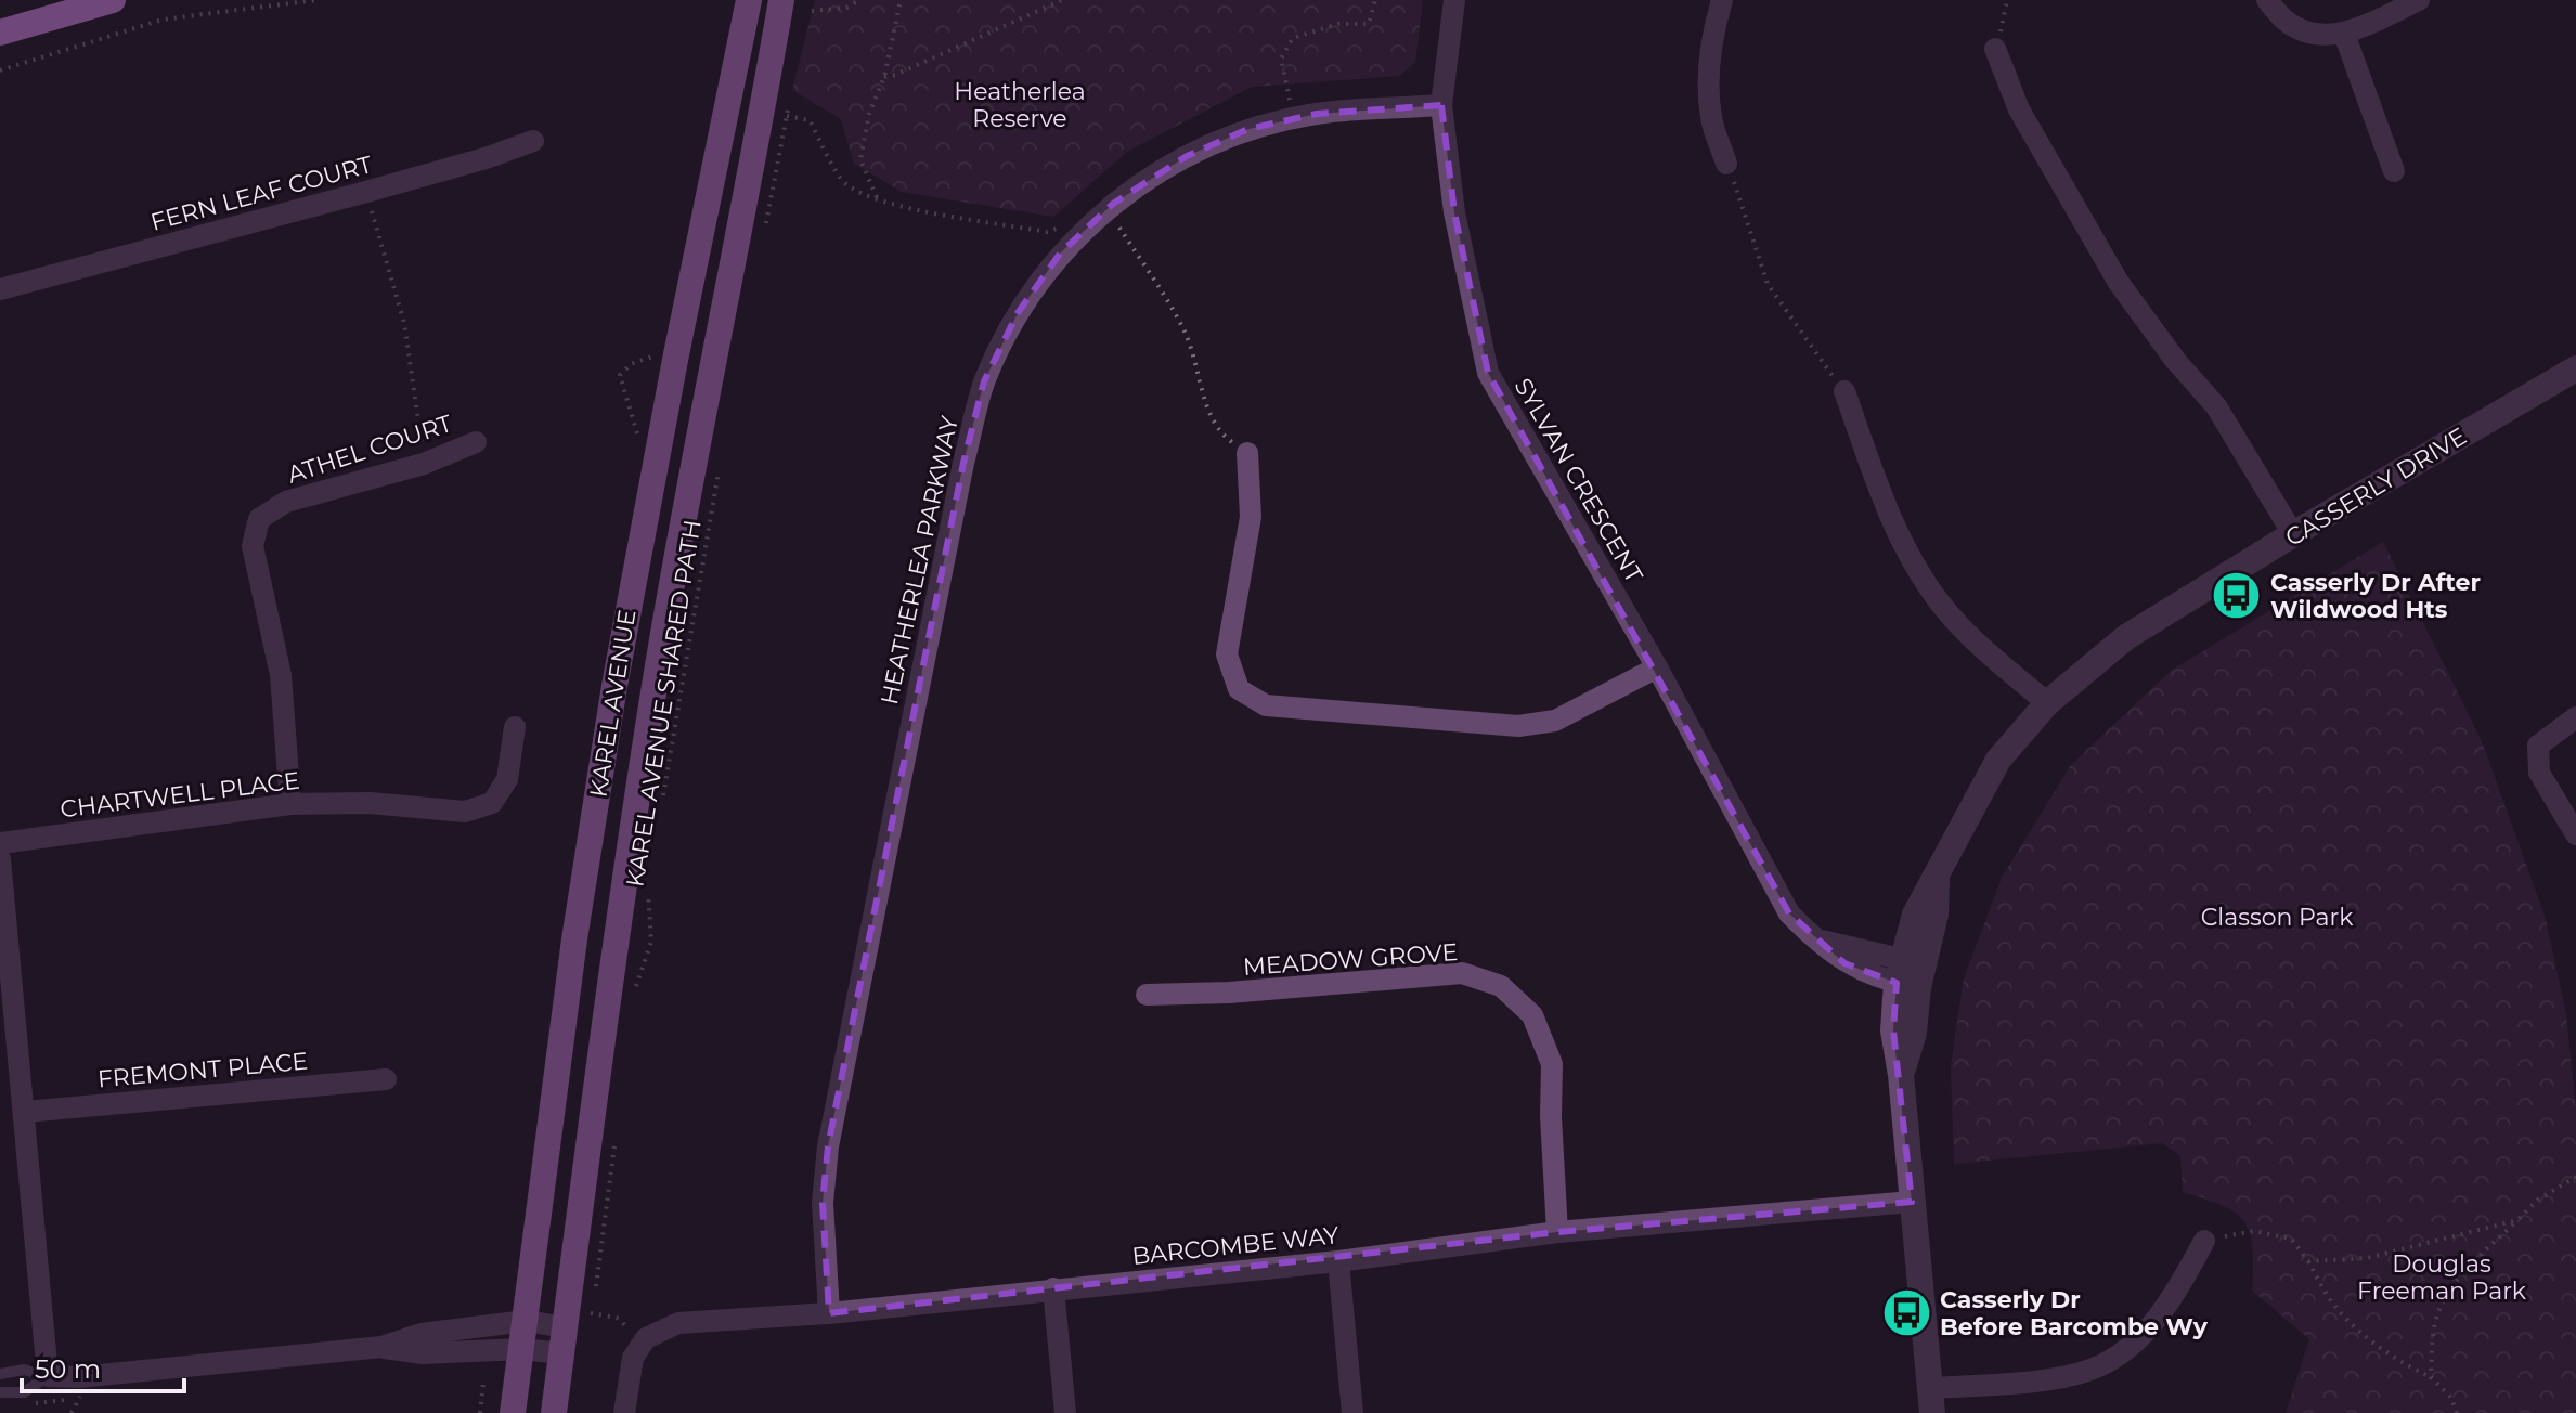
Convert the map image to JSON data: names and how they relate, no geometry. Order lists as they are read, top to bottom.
{
  "streets": {
    "main road": ["KAREL AVENUE"],
    "street": [
      "FERN LEAF COURT",
      "ATHEL COURT",
      "SYLVAN CRESCENT",
      "CASSERLY DRIVE",
      "HEATHERLEA PARKWAY",
      "CHARTWELL PLACE",
      "MEADOW GROVE",
      "FREMONT PLACE",
      "BARCOMBE WAY"
    ],
    "path": ["KAREL AVENUE SHARED PATH"]
  },
  "crossings": [
    ["ATHEL COURT", "CHARTWELL PLACE"],
    ["SYLVAN CRESCENT", "CASSERLY DRIVE"],
    ["SYLVAN CRESCENT", "HEATHERLEA PARKWAY"],
    ["CASSERLY DRIVE", "BARCOMBE WAY"],
    ["HEATHERLEA PARKWAY", "BARCOMBE WAY"],
    ["MEADOW GROVE", "BARCOMBE WAY"]
  ],
  "parks": ["Heatherlea Reserve", "Classon Park", "Douglas Freeman Park"],
  "places": {
    "bus stop": ["Casserly Dr After Wildwood Hts", "Casserly Dr Before Barcombe Wy"]
  },
  "scale_bar": "50 m"
}
